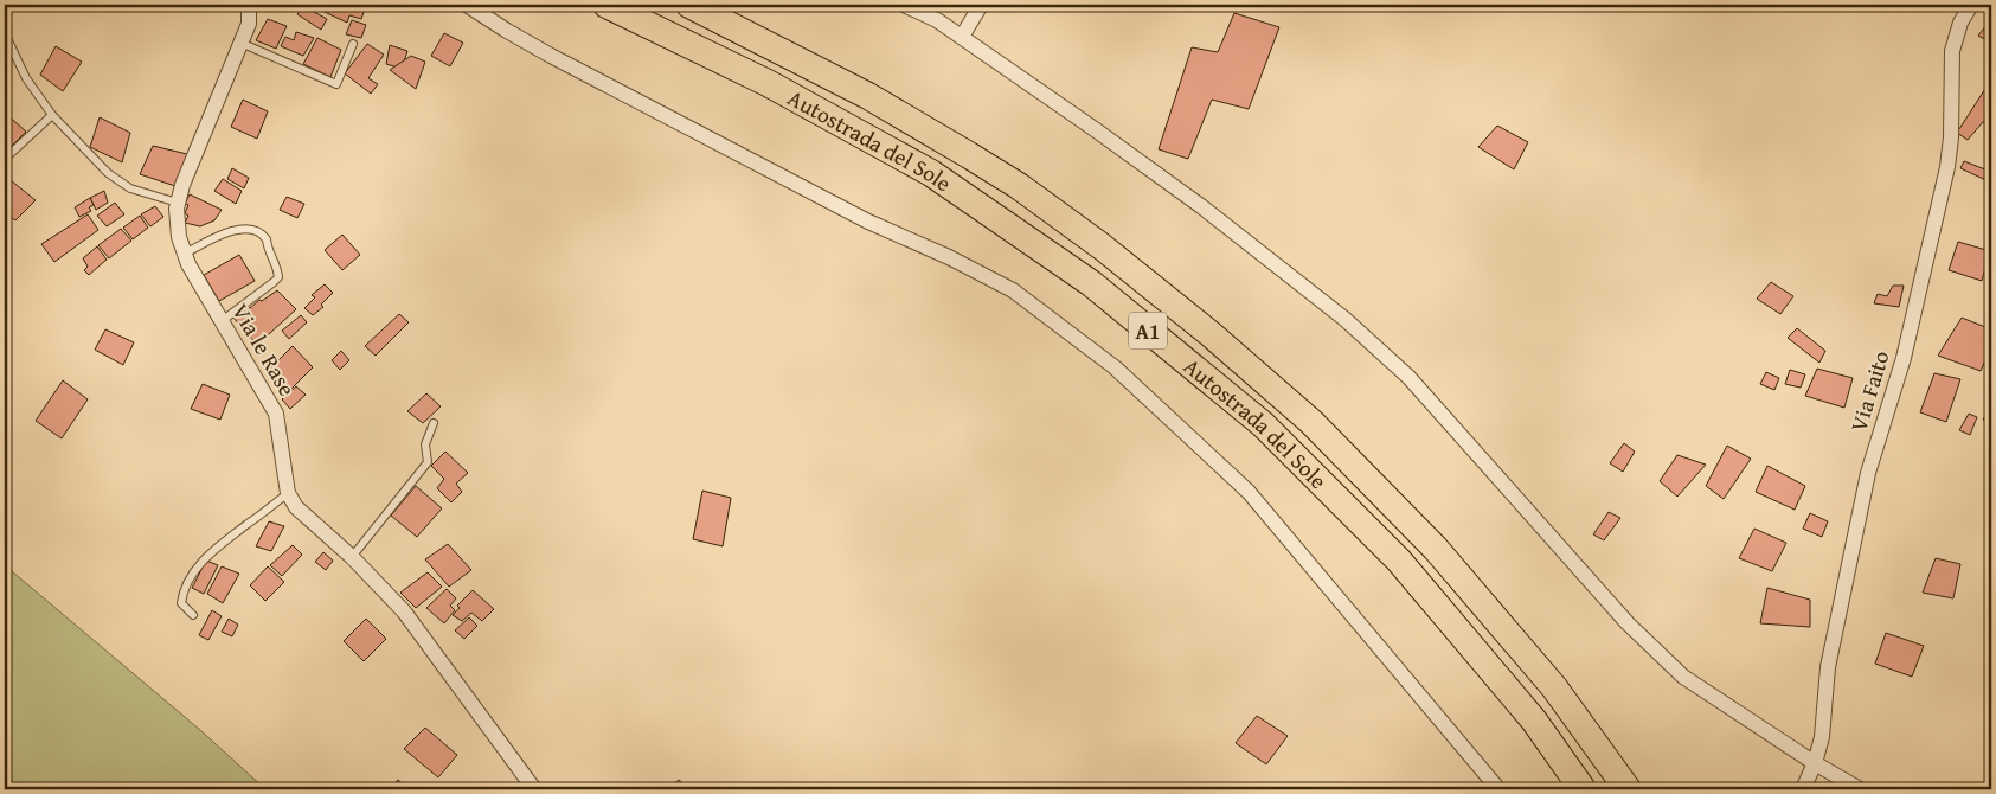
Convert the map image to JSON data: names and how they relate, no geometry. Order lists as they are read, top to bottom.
{
  "streets": {
    "highway": ["Autostrada del Sole", "A1"],
    "street": ["Via le Rase", "Via Faito"]
  }
}
